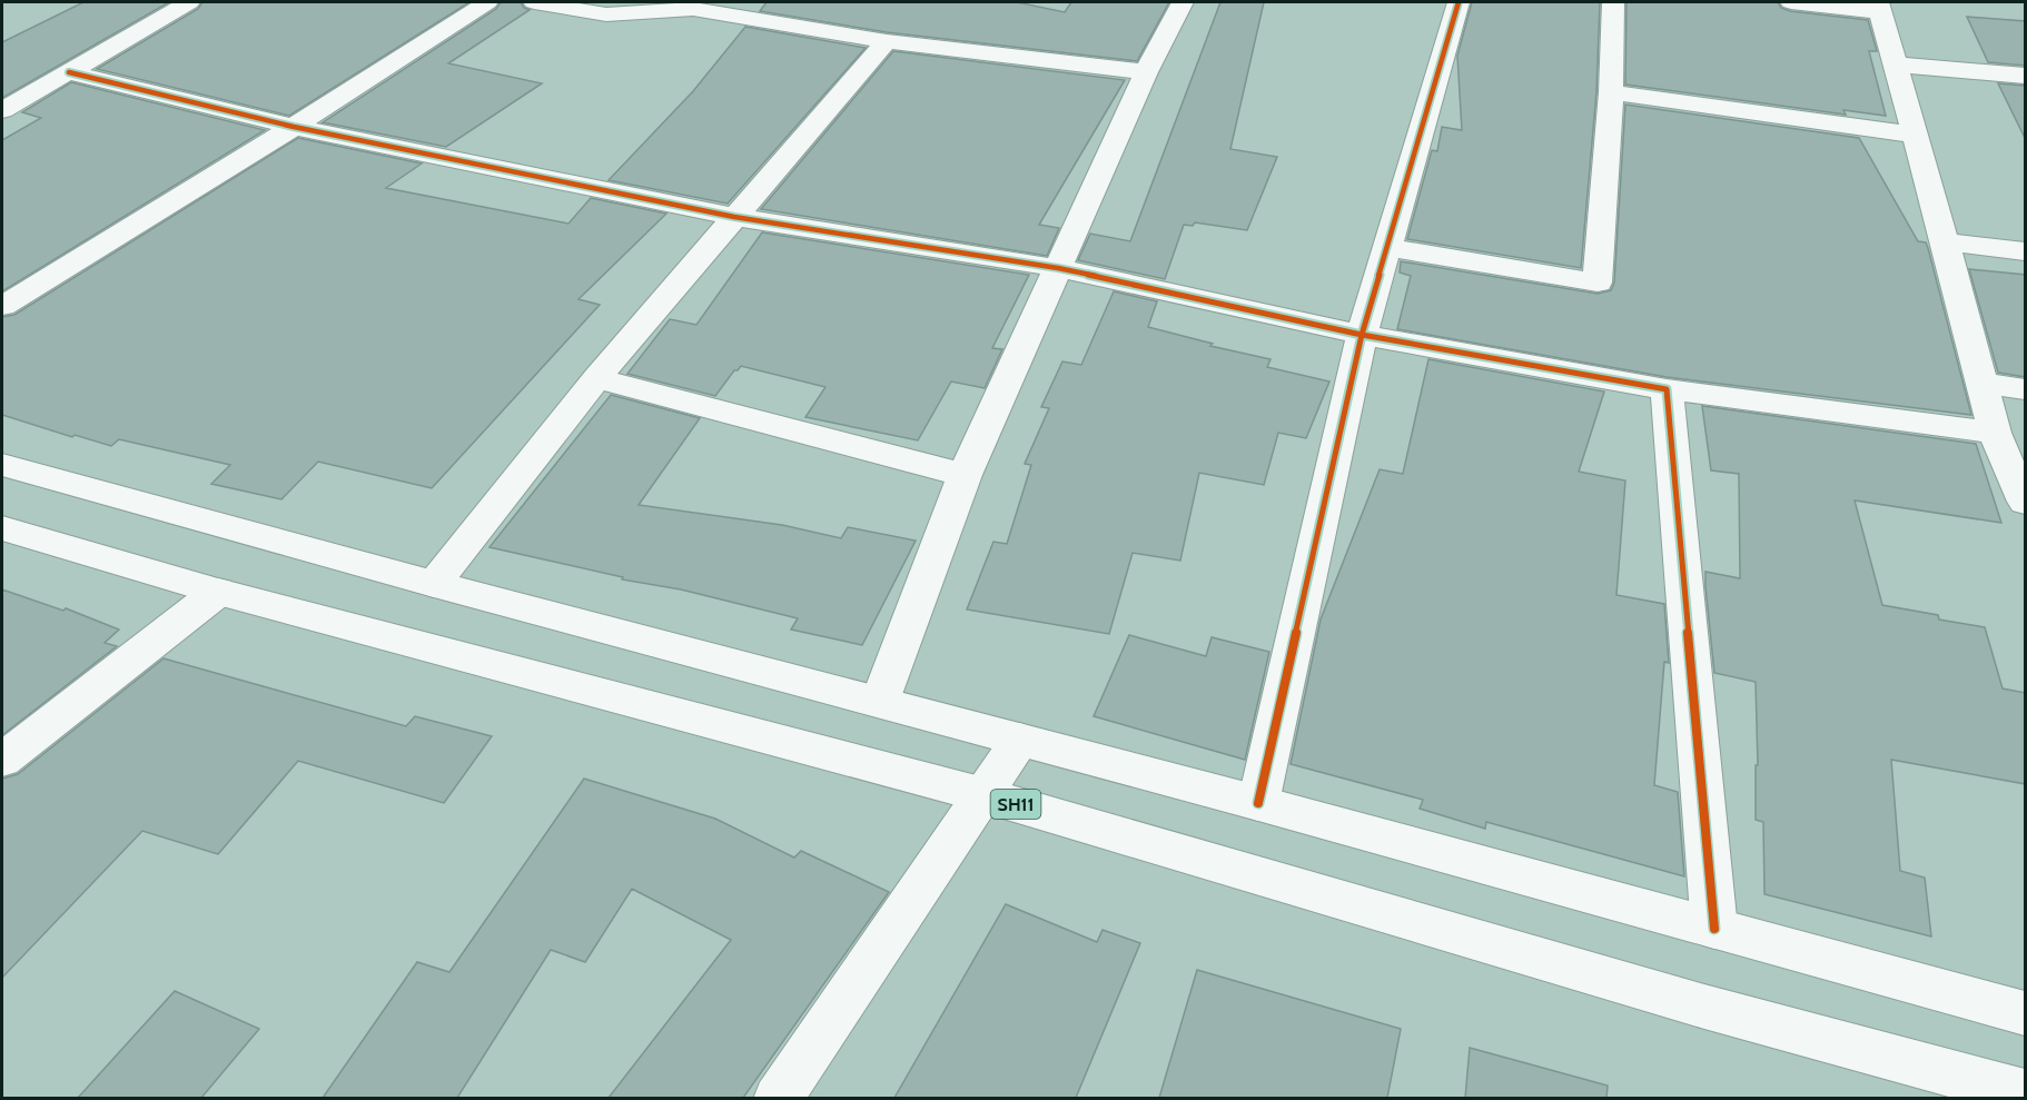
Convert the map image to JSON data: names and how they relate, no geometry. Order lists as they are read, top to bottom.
{
  "streets": {
    "street": ["SH11"]
  }
}
